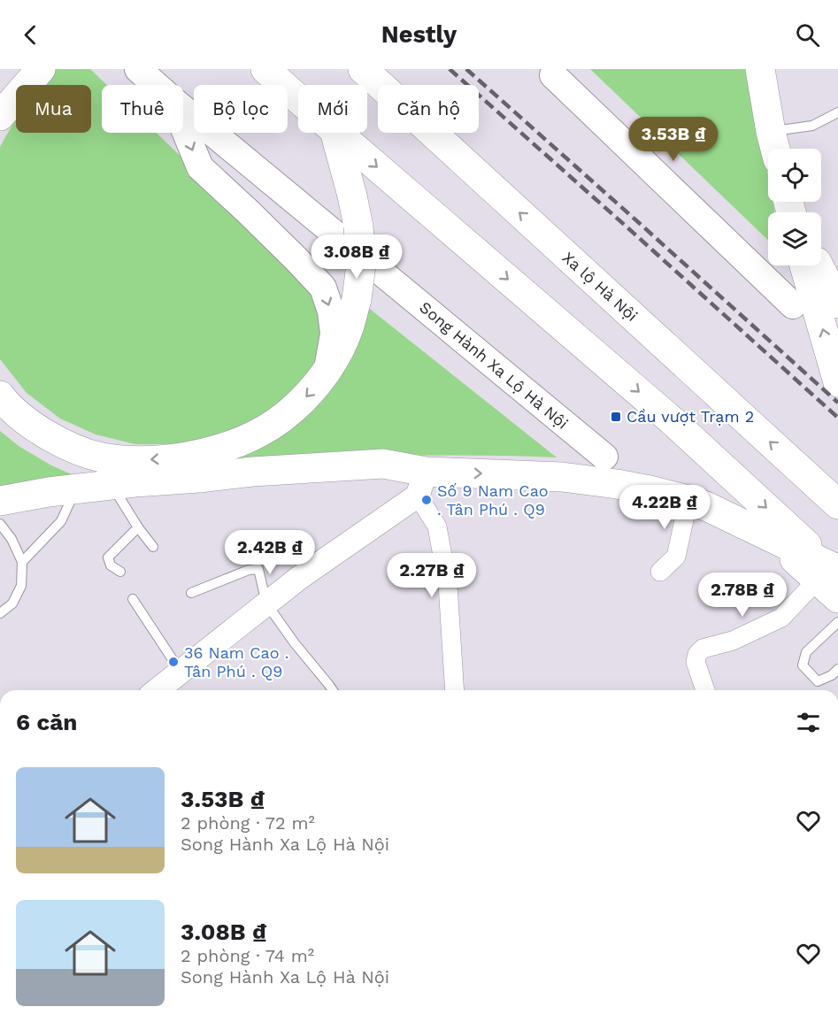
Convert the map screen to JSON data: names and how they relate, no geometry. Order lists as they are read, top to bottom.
{
  "streets": {
    "highway": ["Xa lộ Hà Nội"],
    "main road": ["Song Hành Xa Lộ Hà Nội"]
  },
  "places": {
    "transit": ["Cầu vượt Trạm 2"],
    "other": ["Số 9 Nam Cao . Tân Phú . Q9", "36 Nam Cao . Tân Phú . Q9"]
  },
  "page": {
    "header": "Nestly",
    "chip": [
      "Mua",
      "Thuê",
      "Bộ lọc",
      "Mới",
      "Căn hộ"
    ],
    "price": [
      "3.53B ₫",
      "3.08B ₫",
      "4.22B ₫",
      "2.42B ₫",
      "2.27B ₫",
      "2.78B ₫"
    ],
    "heading": "6 căn",
    "list": [
      {
        "name": "3.53B ₫",
        "note": "2 phòng · 72 m² · Song Hành Xa Lộ Hà Nội"
      },
      {
        "name": "3.08B ₫",
        "note": "2 phòng · 74 m² · Song Hành Xa Lộ Hà Nội"
      }
    ]
  }
}
